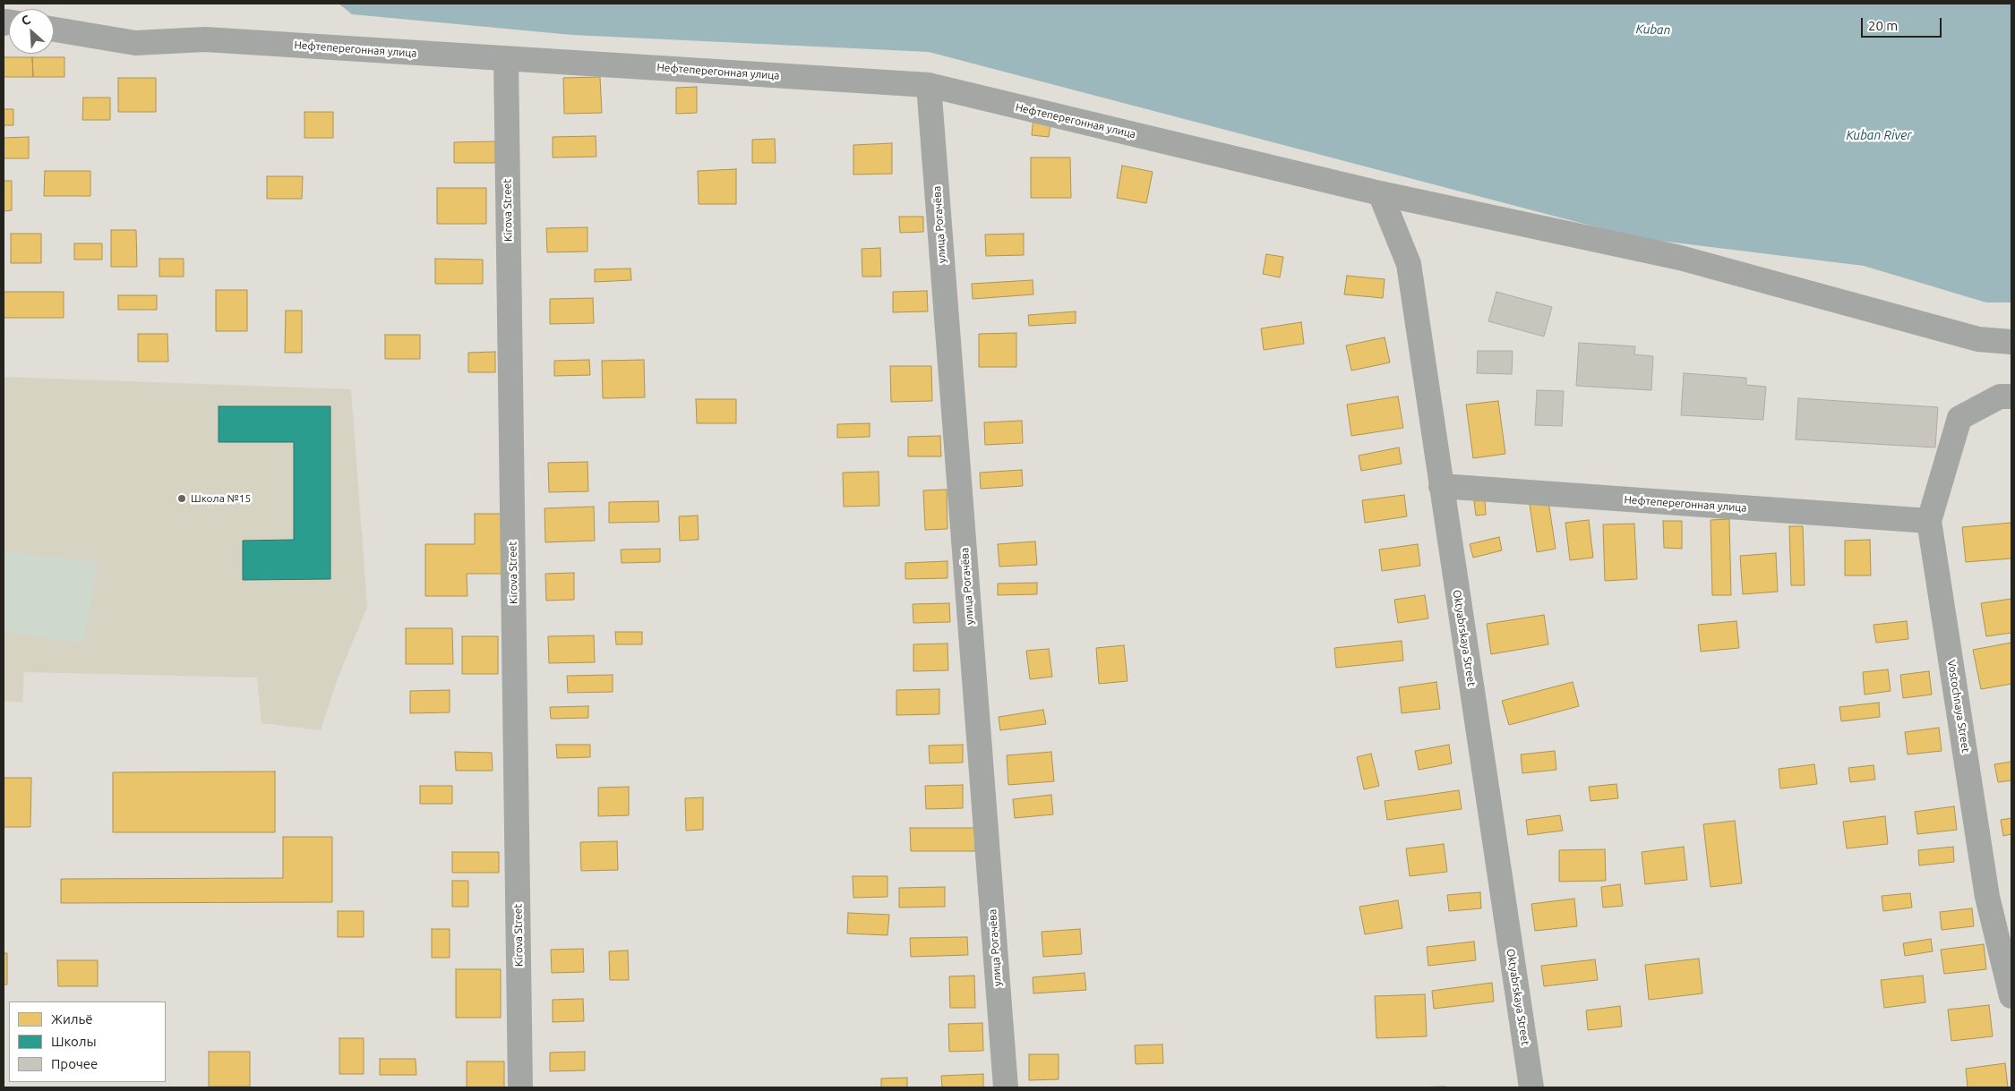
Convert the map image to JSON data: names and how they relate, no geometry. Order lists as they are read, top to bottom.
{
  "streets": {
    "street": [
      "Нефтеперегонная улица",
      "Kirova Street",
      "улица Рогачёва",
      "Oktyabrskaya Street",
      "Vostochnaya Street"
    ]
  },
  "crossings": [
    ["Нефтеперегонная улица", "Kirova Street"],
    ["Нефтеперегонная улица", "улица Рогачёва"],
    ["Нефтеперегонная улица", "Oktyabrskaya Street"],
    ["Нефтеперегонная улица", "Vostochnaya Street"]
  ],
  "water": ["Kuban", "Kuban River"],
  "places": ["Школа №15"],
  "legend": ["Жильё", "Школы", "Прочее"],
  "scale_bar": "20 m",
  "north": "top left"
}
